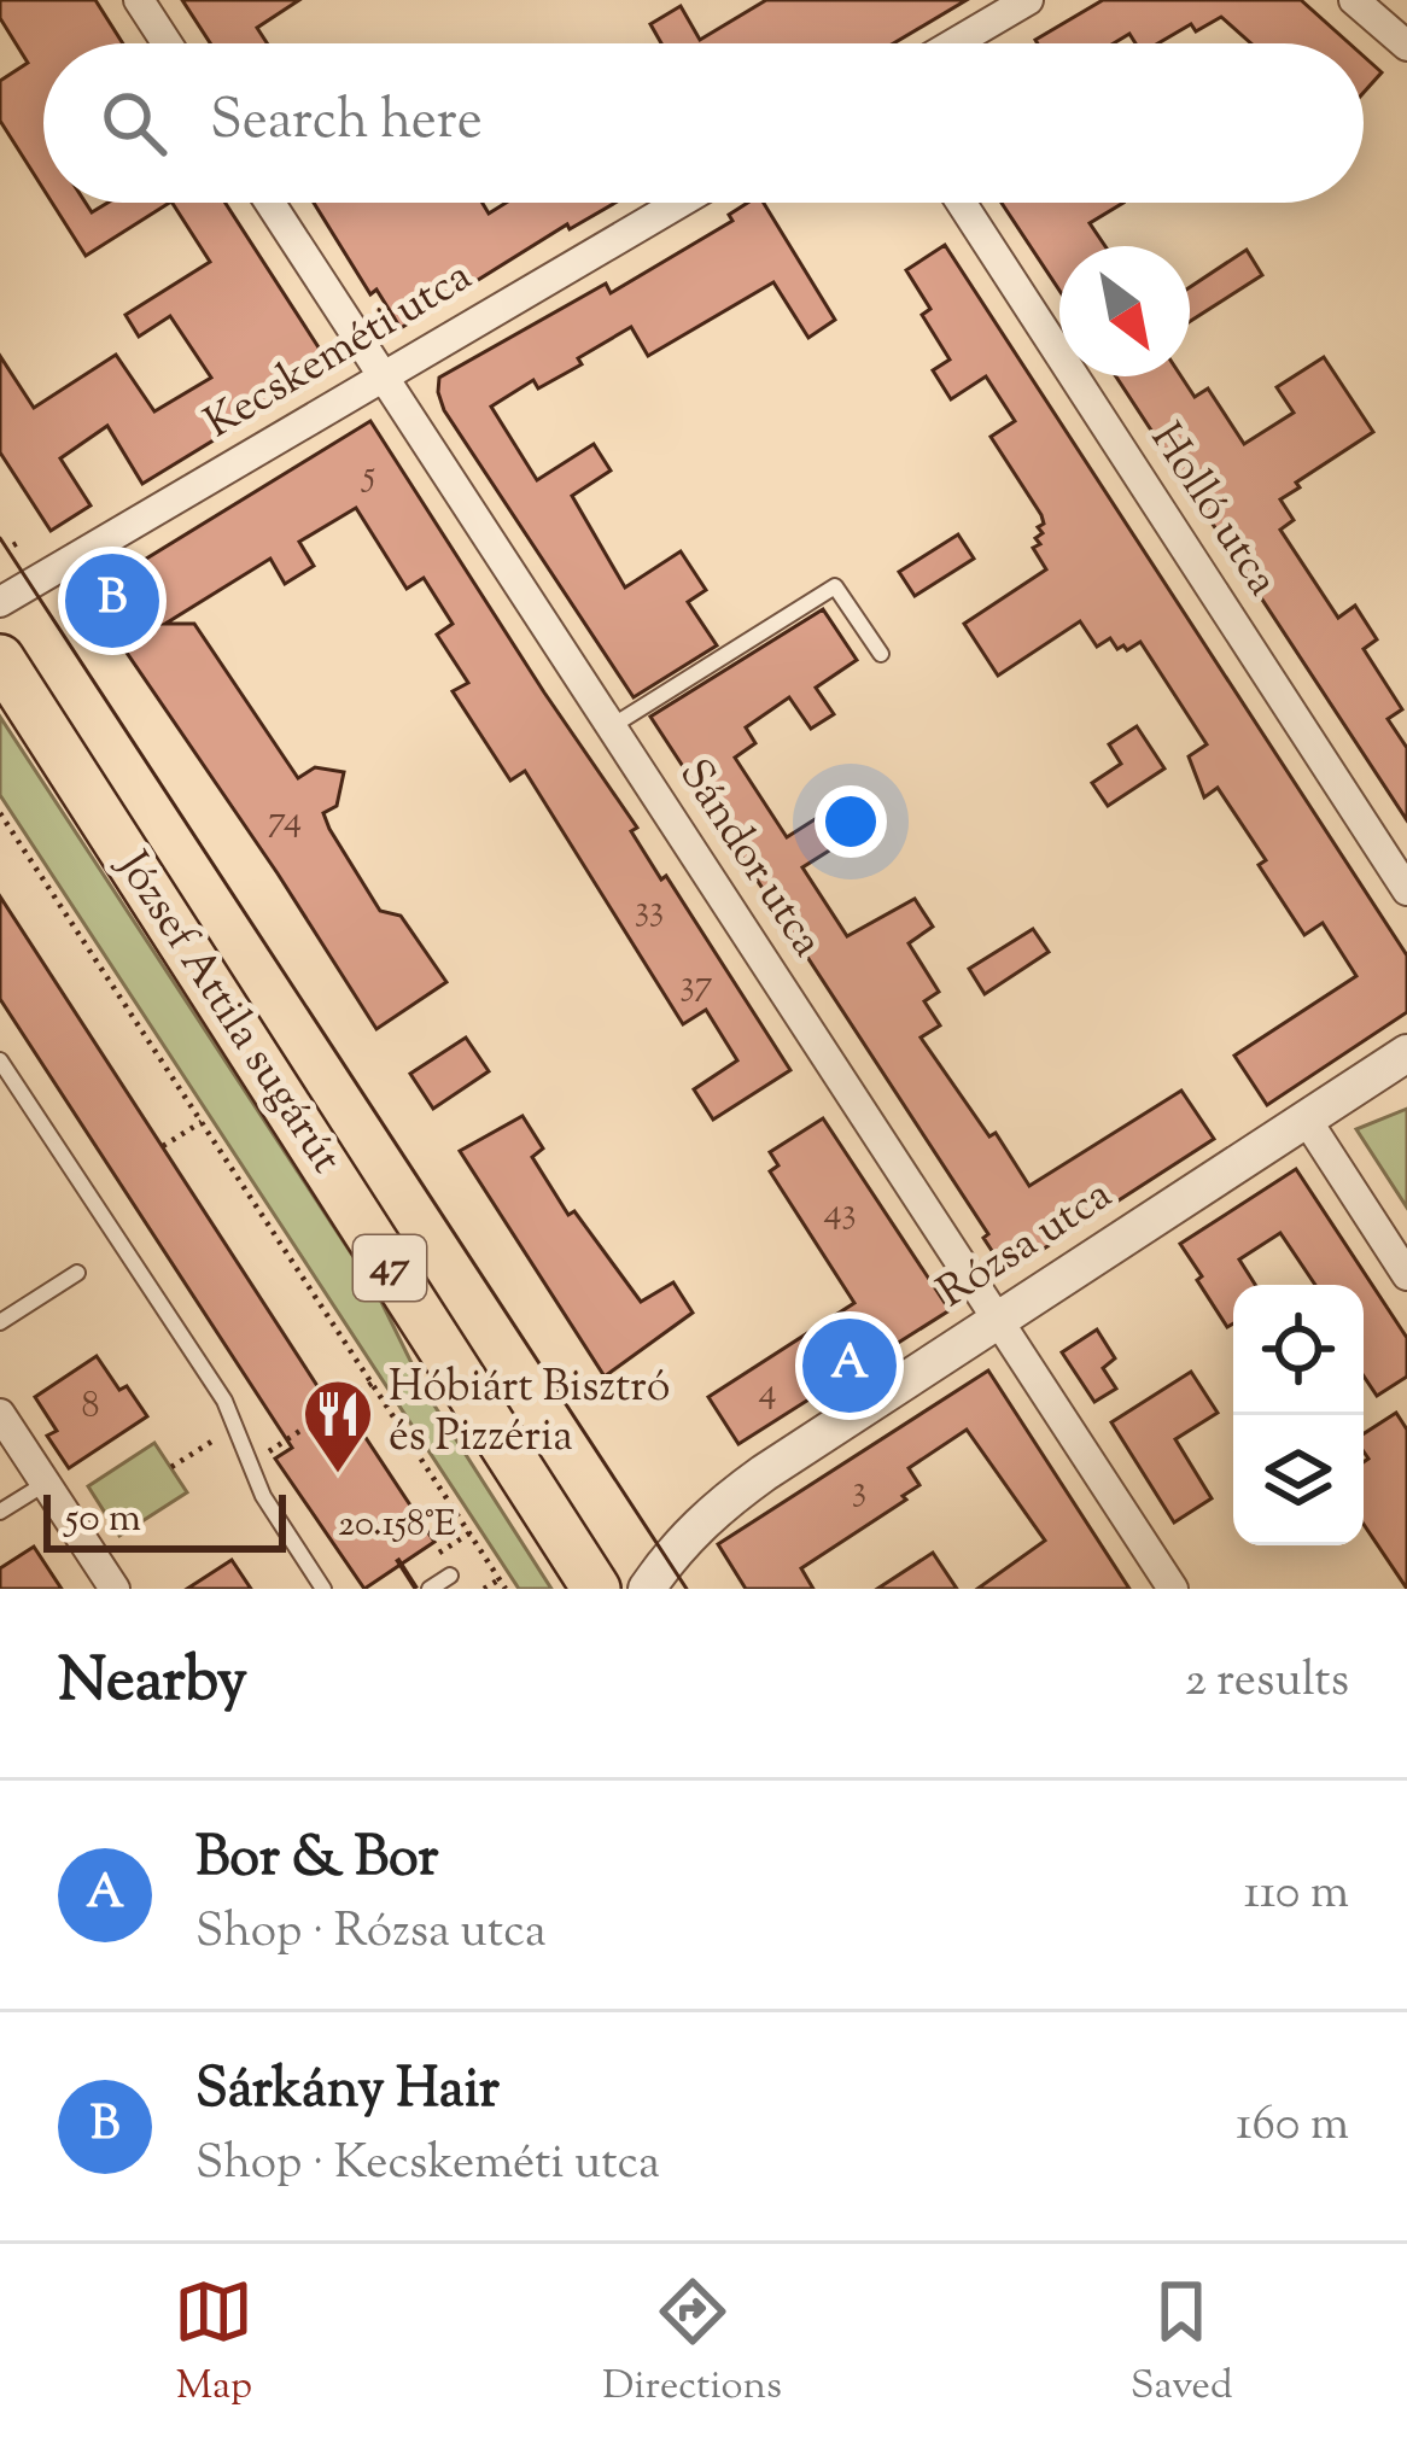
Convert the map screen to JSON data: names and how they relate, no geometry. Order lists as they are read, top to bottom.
{
  "streets": {
    "main road": ["József Attila sugárút", "47"],
    "street": [
      "Kecskeméti utca",
      "Holló utca",
      "Sándor utca",
      "Rózsa utca"
    ]
  },
  "crossings": [
    ["Kecskeméti utca", "Sándor utca"],
    ["Sándor utca", "Rózsa utca"]
  ],
  "places": {
    "restaurant": ["Hóbiárt Bisztró és Pizzéria"]
  },
  "house_numbers": [
    "5",
    "74",
    "33",
    "37",
    "43",
    "4",
    "8",
    "3"
  ],
  "scale_bar": "50 m",
  "north": "bottom right",
  "page": {
    "search": "Search here",
    "pins": ["B", "A"],
    "scale": "50 m",
    "heading": ["Nearby", "2 results"],
    "list": [
      {
        "mark": "A",
        "name": "Bor & Bor",
        "note": "Shop · Rózsa utca",
        "value": "110 m"
      },
      {
        "mark": "B",
        "name": "Sárkány Hair",
        "note": "Shop · Kecskeméti utca",
        "value": "160 m"
      }
    ],
    "nav": ["Map", "Directions", "Saved"]
  },
  "coordinates": ["20.158°E"]
}
